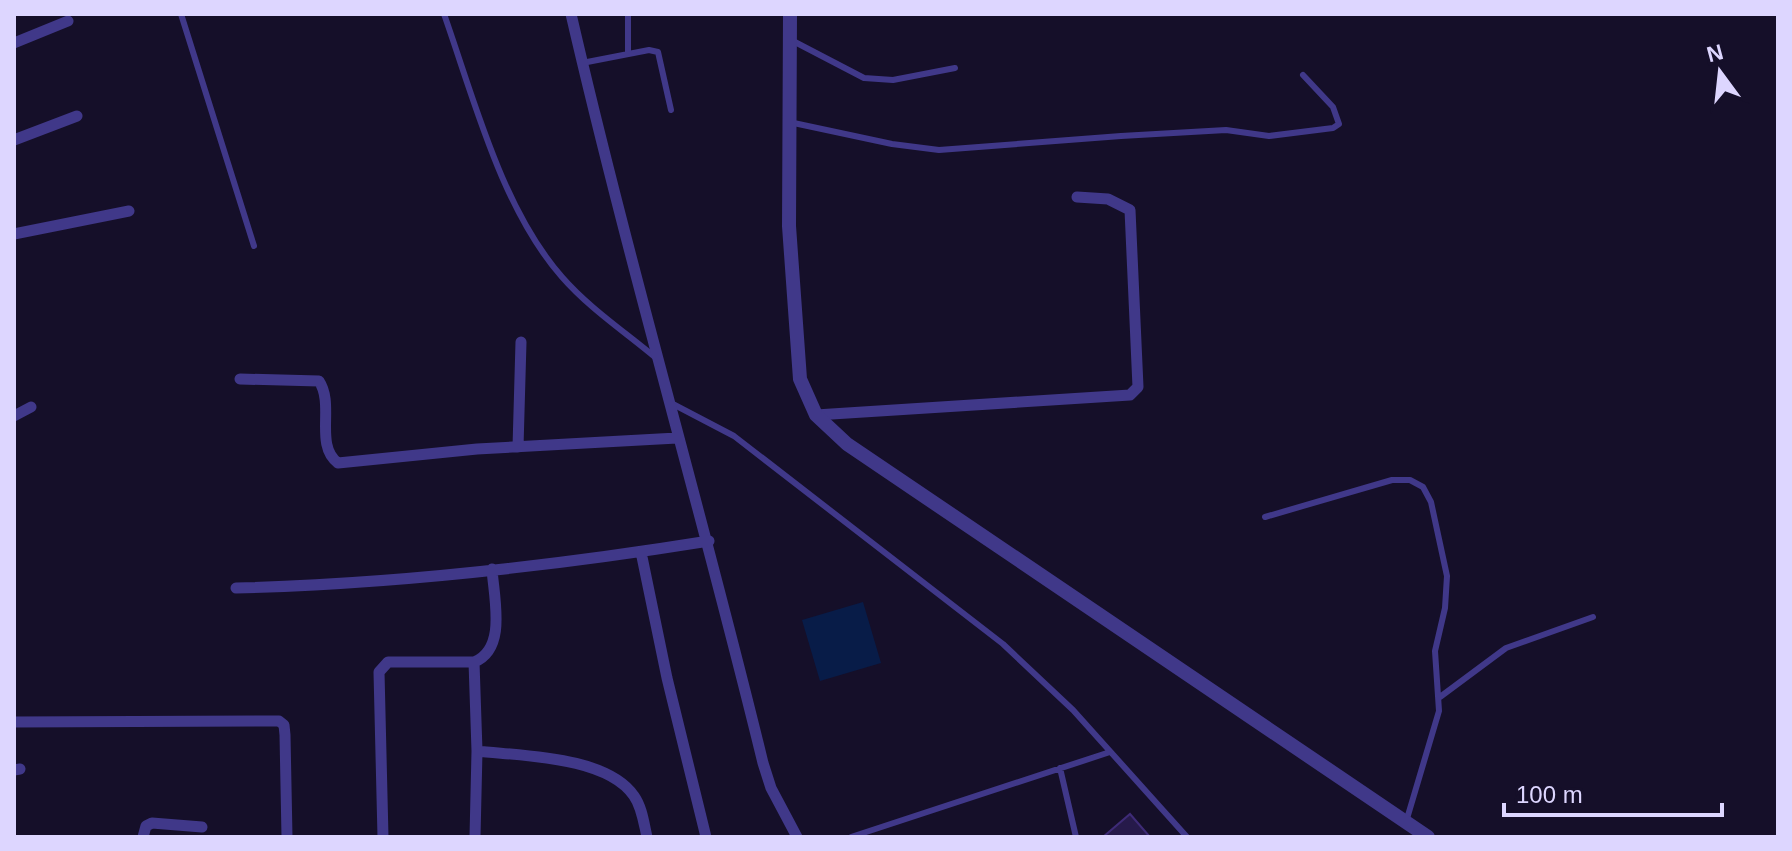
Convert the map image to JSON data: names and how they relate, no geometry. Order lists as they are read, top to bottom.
{
  "scale_bar": "100 m",
  "north": "top"
}
